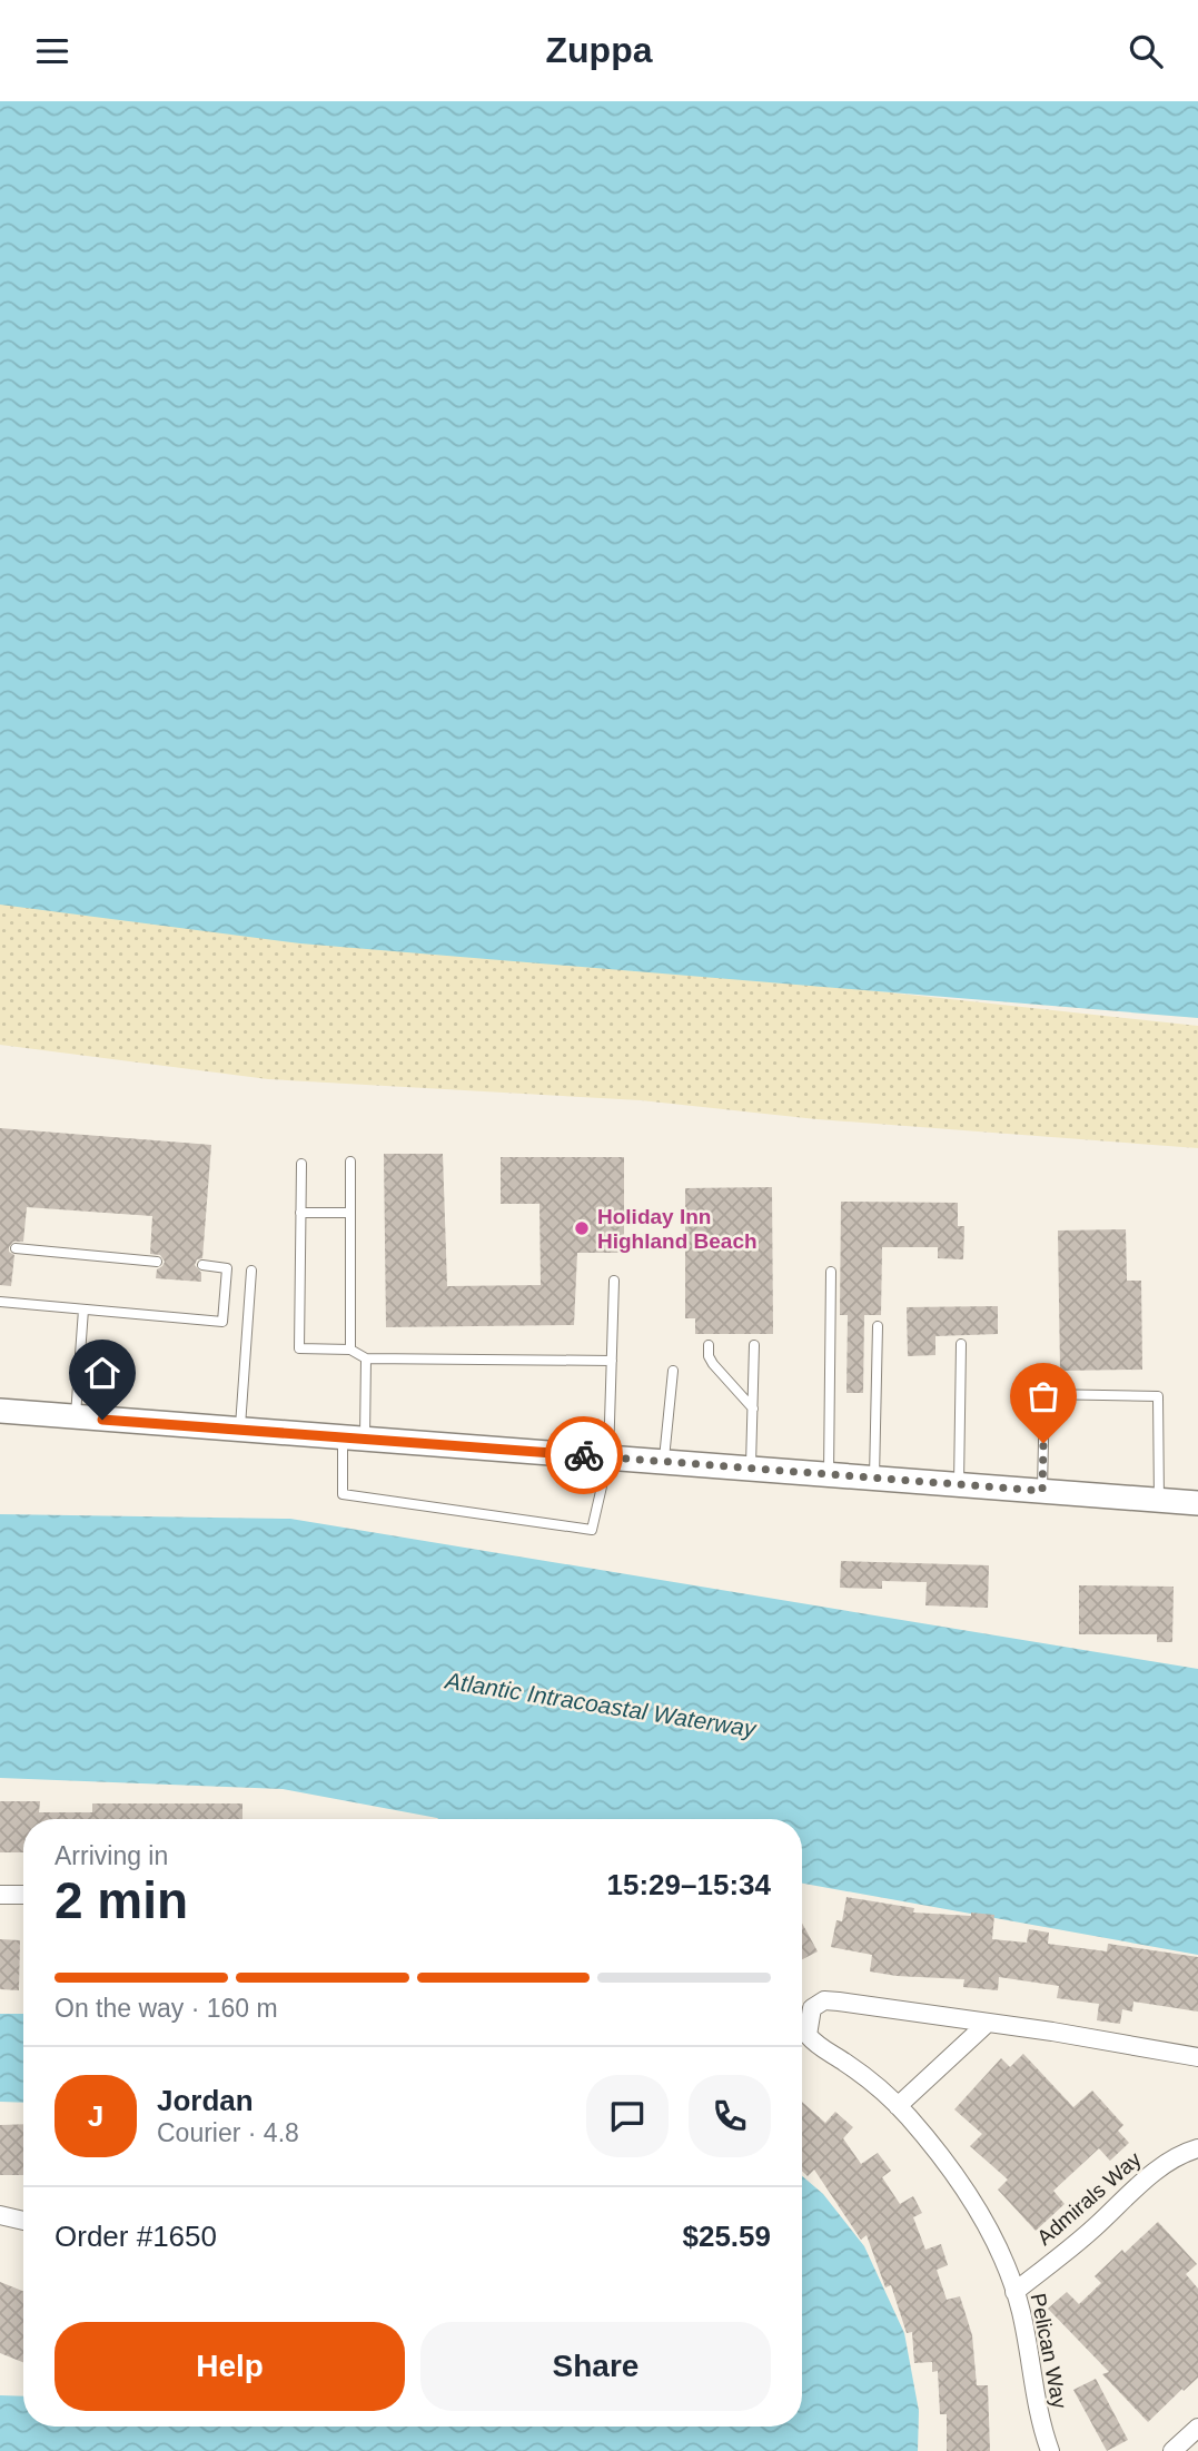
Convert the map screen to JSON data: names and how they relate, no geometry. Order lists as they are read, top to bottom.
{
  "streets": {
    "street": ["Admirals Way", "Pelican Way"]
  },
  "crossings": [
    ["Admirals Way", "Pelican Way"]
  ],
  "water": ["Atlantic Intracoastal Waterway"],
  "places": ["Holiday Inn Highland Beach"],
  "page": {
    "header": "Zuppa",
    "heading": ["2 min", "Arriving in", "15:29–15:34"],
    "panel": [
      "Jordan",
      "Courier · 4.8",
      "Order #1650",
      "$25.59"
    ],
    "bar": "On the way · 160 m",
    "round": "J",
    "buttons": ["Help", "Share"]
  }
}
